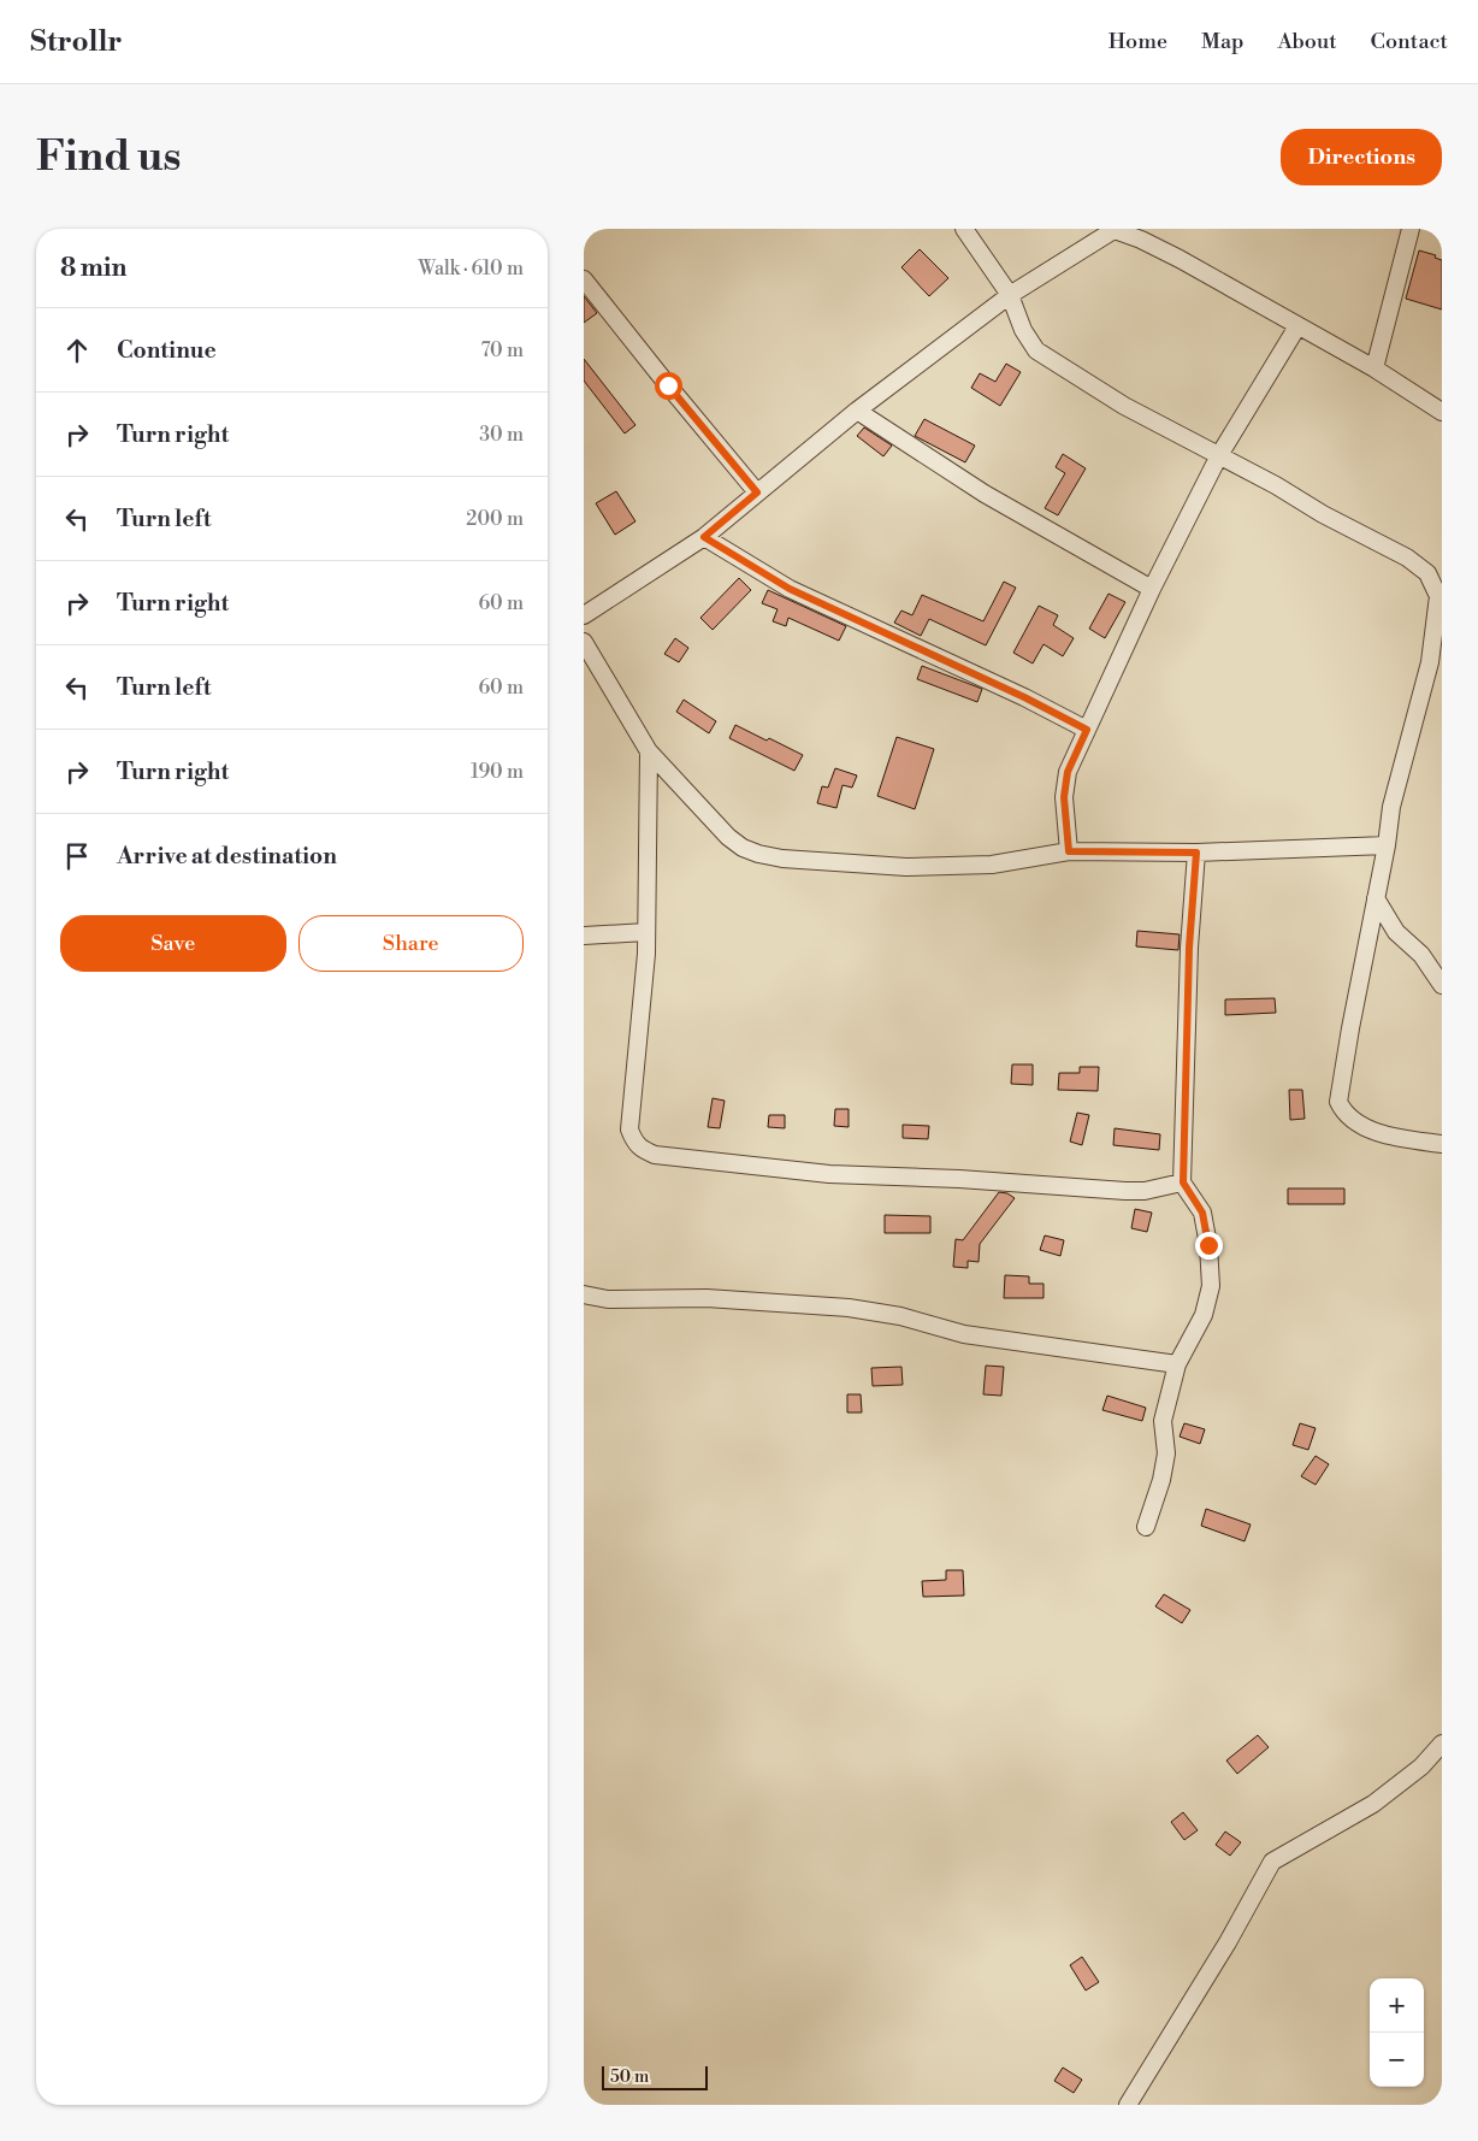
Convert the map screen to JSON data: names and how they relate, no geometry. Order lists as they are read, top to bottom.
{
  "scale_bar": "50 m",
  "page": {
    "header": "Strollr",
    "nav": [
      "Home",
      "Map",
      "About",
      "Contact"
    ],
    "buttons": [
      "Directions",
      ["Save", "Share"]
    ],
    "title": "Find us",
    "heading": ["8 min", "Walk · 610 m"],
    "list": [
      ["Continue", "70 m"],
      ["Turn right", "30 m"],
      ["Turn left", "200 m"],
      ["Turn right", "60 m"],
      ["Turn left", "60 m"],
      ["Turn right", "190 m"],
      "Arrive at destination"
    ],
    "map_buttons": ["+", "−"],
    "scale": "50 m"
  }
}
